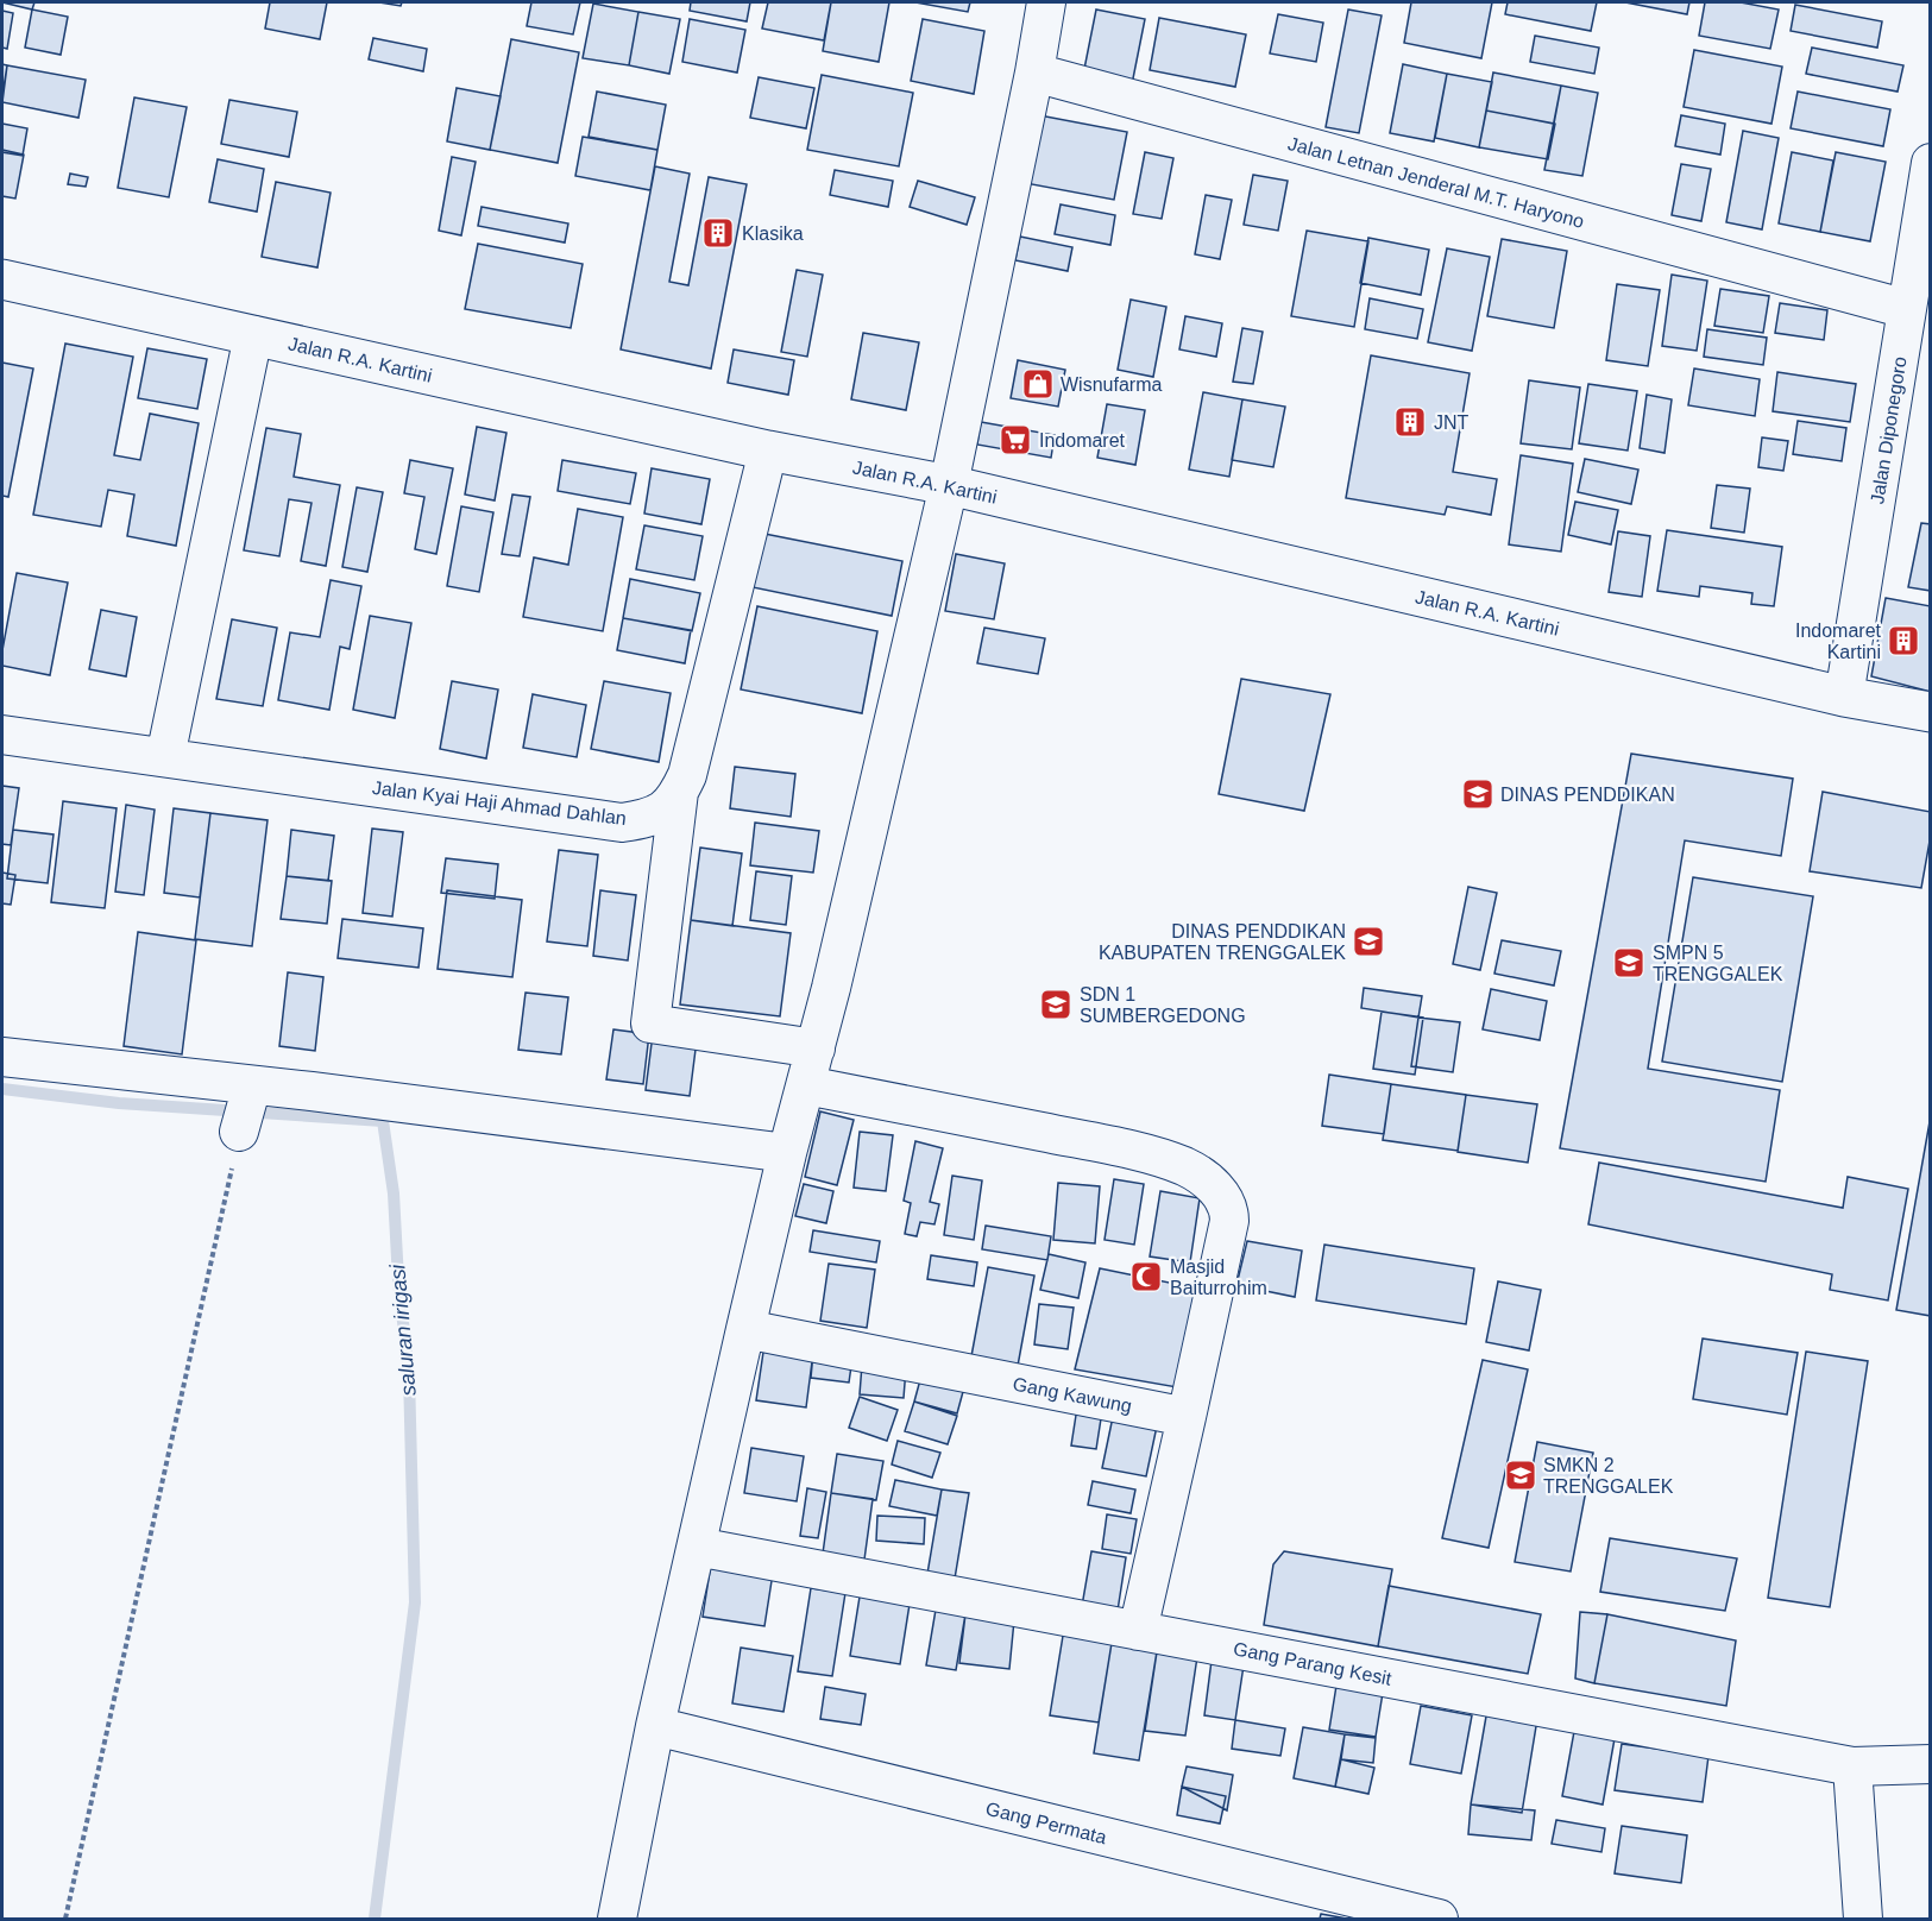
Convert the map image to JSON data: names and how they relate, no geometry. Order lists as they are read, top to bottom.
{
  "streets": {
    "street": [
      "Jalan Letnan Jenderal M.T. Haryono",
      "Jalan R.A. Kartini",
      "Jalan Diponegoro",
      "Jalan Kyai Haji Ahmad Dahlan",
      "Gang Kawung",
      "Gang Parang Kesit",
      "Gang Permata"
    ]
  },
  "crossings": [
    ["Jalan Letnan Jenderal M.T. Haryono", "Jalan Diponegoro"],
    ["Jalan R.A. Kartini", "Jalan Diponegoro"],
    ["Jalan R.A. Kartini", "Jalan Kyai Haji Ahmad Dahlan"]
  ],
  "water": ["saluran irigasi"],
  "places": {
    "building": ["Klasika", "JNT", "Indomaret Kartini"],
    "shop": ["Wisnufarma"],
    "supermarket": ["Indomaret"],
    "school or university": [
      "DINAS PENDDIKAN",
      "DINAS PENDDIKAN KABUPATEN TRENGGALEK",
      "SMPN 5 TRENGGALEK",
      "SDN 1 SUMBERGEDONG",
      "SMKN 2 TRENGGALEK"
    ],
    "mosque": ["Masjid Baiturrohim"]
  }
}
